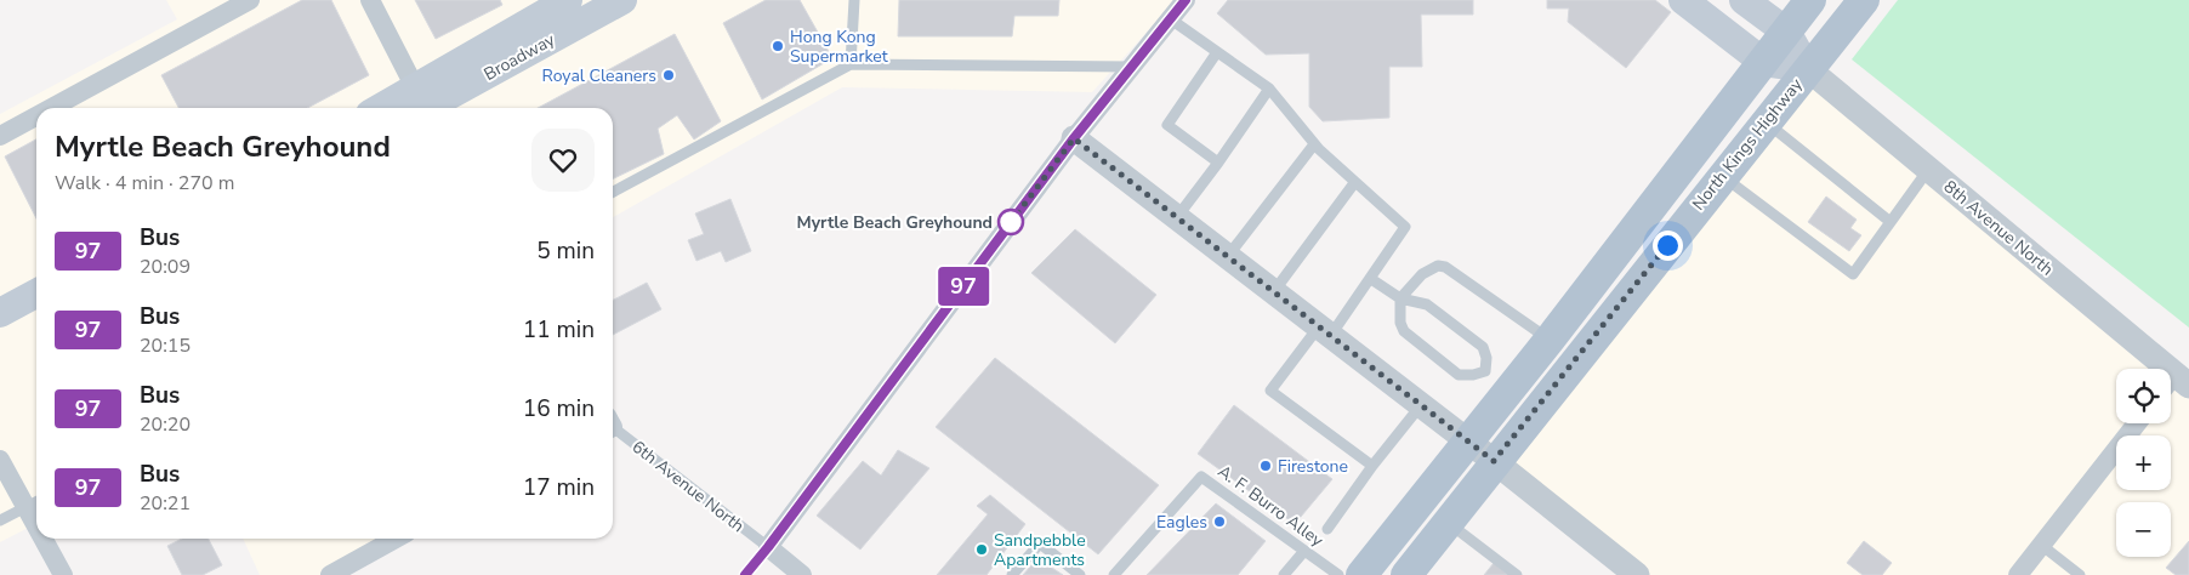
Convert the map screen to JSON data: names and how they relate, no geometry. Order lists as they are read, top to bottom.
{
  "streets": {
    "main road": ["Broadway", "North Kings Highway"],
    "street": ["8th Avenue North", "6th Avenue North"],
    "lane": ["A. F. Burro Alley"]
  },
  "crossings": [
    ["North Kings Highway", "8th Avenue North"]
  ],
  "places": [
    "Hong Kong Supermarket",
    "Royal Cleaners",
    "Myrtle Beach Greyhound",
    "Firestone",
    "Eagles",
    "Sandpebble Apartments"
  ],
  "lines": ["bus line 97"],
  "page": {
    "on_map": "97",
    "heading": ["Myrtle Beach Greyhound", "Walk · 4 min · 270 m"],
    "list": [
      {
        "mark": "97",
        "name": "Bus",
        "note": "20:09",
        "value": "5 min"
      },
      {
        "mark": "97",
        "name": "Bus",
        "note": "20:15",
        "value": "11 min"
      },
      {
        "mark": "97",
        "name": "Bus",
        "note": "20:20",
        "value": "16 min"
      },
      {
        "mark": "97",
        "name": "Bus",
        "note": "20:21",
        "value": "17 min"
      }
    ],
    "map_buttons": ["+", "−"]
  }
}
